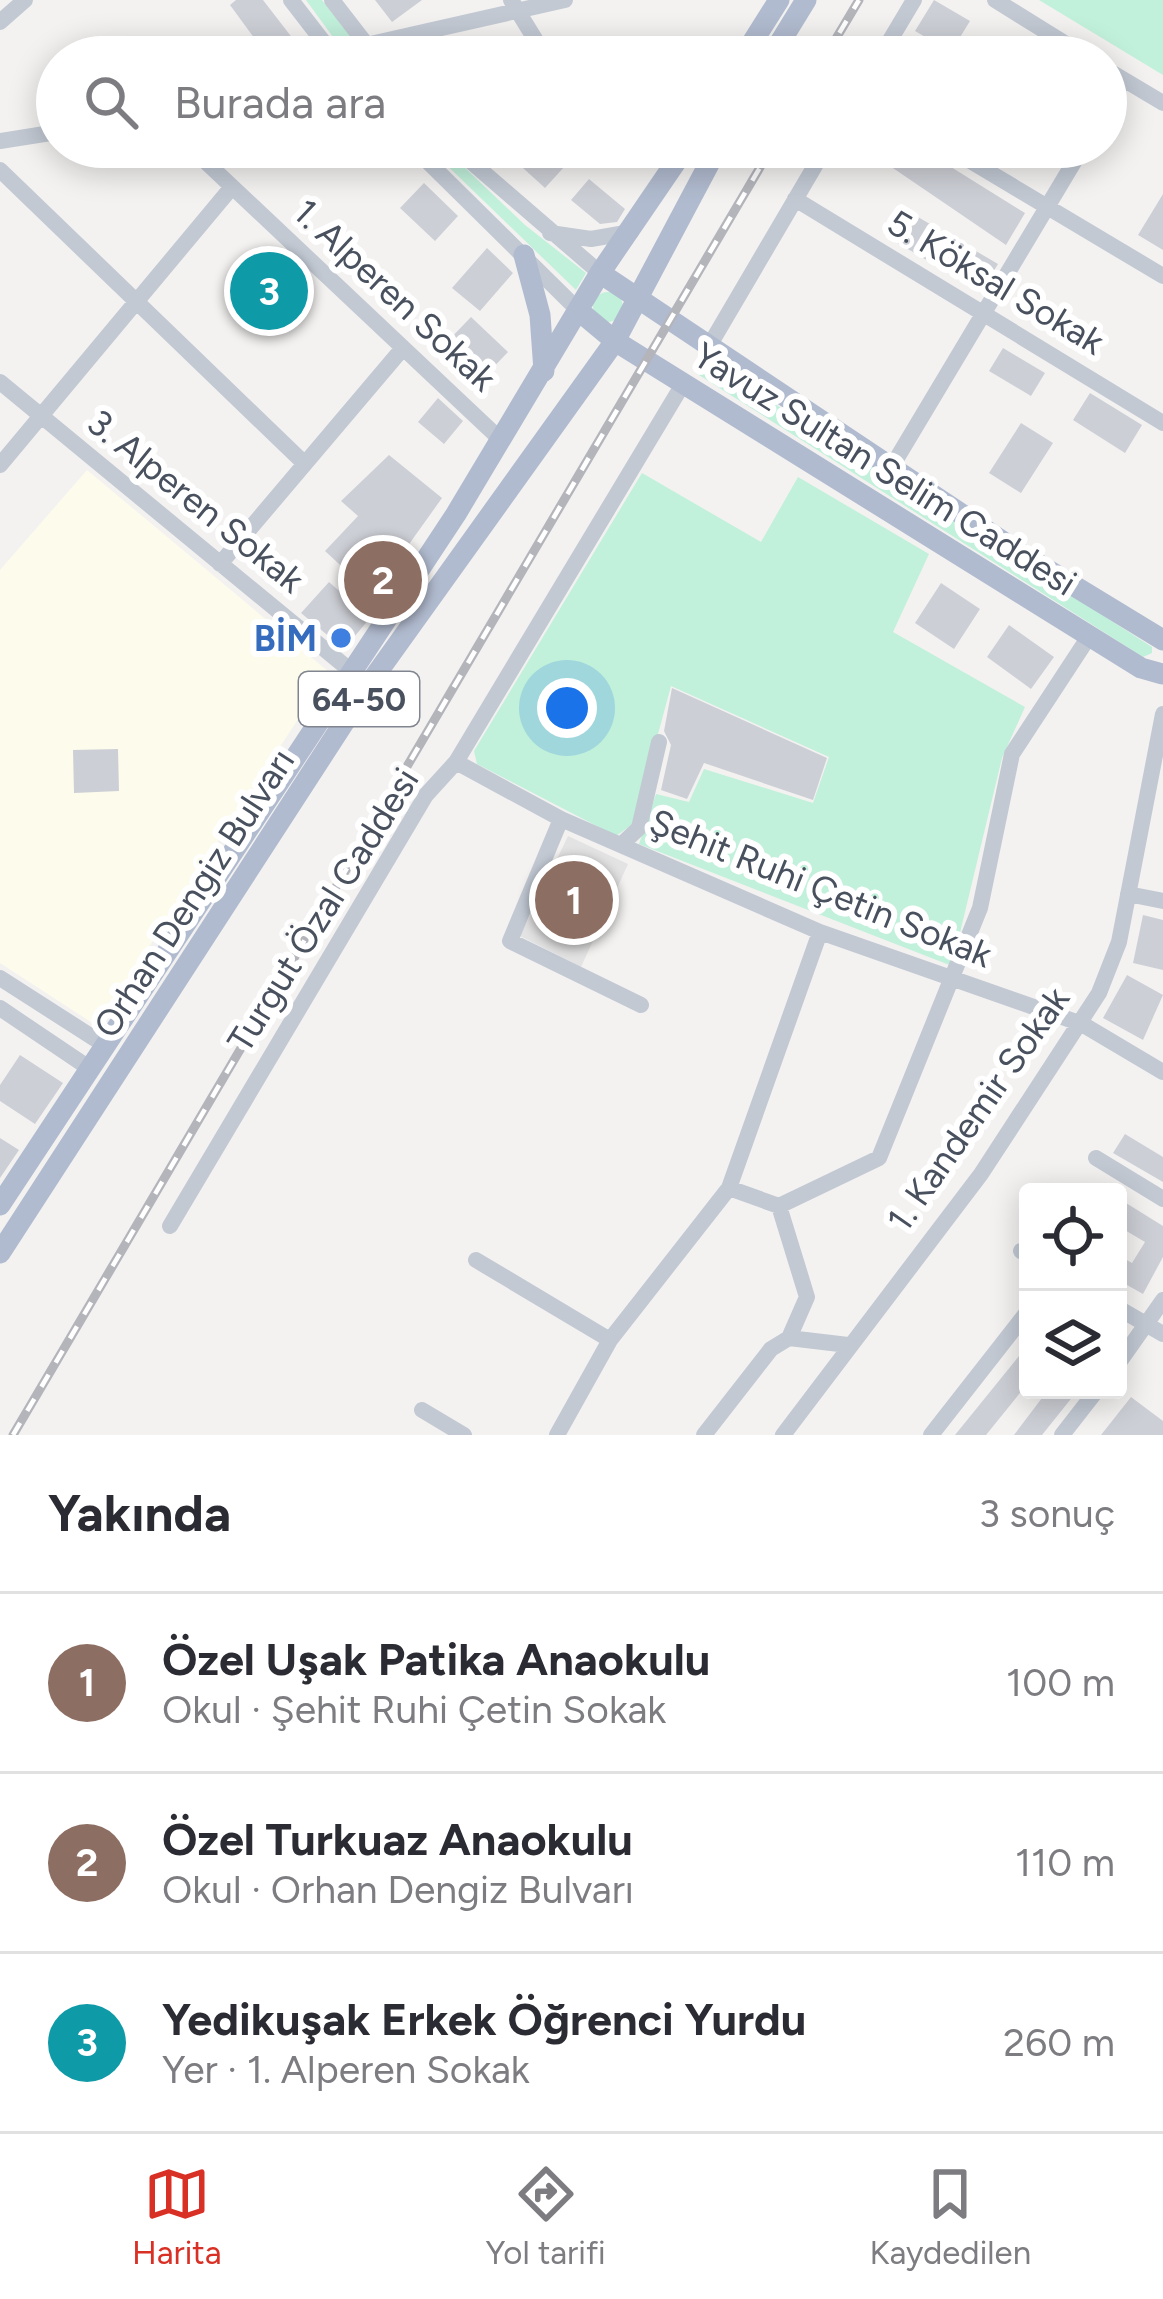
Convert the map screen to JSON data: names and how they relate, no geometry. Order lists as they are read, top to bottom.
{
  "streets": {
    "main road": ["Yavuz Sultan Selim Caddesi", "64-50", "Orhan Dengiz Bulvarı"],
    "street": [
      "5. Köksal Sokak",
      "1. Alperen Sokak",
      "3. Alperen Sokak",
      "Şehit Ruhi Çetin Sokak",
      "Turgut Özal Caddesi",
      "1. Kandemir Sokak"
    ]
  },
  "crossings": [
    ["1. Alperen Sokak", "Orhan Dengiz Bulvarı"],
    ["Yavuz Sultan Selim Caddesi", "Orhan Dengiz Bulvarı"],
    ["Yavuz Sultan Selim Caddesi", "Turgut Özal Caddesi"],
    ["3. Alperen Sokak", "Orhan Dengiz Bulvarı"],
    ["Şehit Ruhi Çetin Sokak", "Turgut Özal Caddesi"],
    ["Şehit Ruhi Çetin Sokak", "1. Kandemir Sokak"]
  ],
  "places": ["BİM"],
  "page": {
    "search": "Burada ara",
    "pins": ["3", "2", "1"],
    "heading": ["Yakında", "3 sonuç"],
    "list": [
      {
        "mark": "1",
        "name": "Özel Uşak Patika Anaokulu",
        "note": "Okul · Şehit Ruhi Çetin Sokak",
        "value": "100 m"
      },
      {
        "mark": "2",
        "name": "Özel Turkuaz Anaokulu",
        "note": "Okul · Orhan Dengiz Bulvarı",
        "value": "110 m"
      },
      {
        "mark": "3",
        "name": "Yedikuşak Erkek Öğrenci Yurdu",
        "note": "Yer · 1. Alperen Sokak",
        "value": "260 m"
      }
    ],
    "nav": ["Harita", "Yol tarifi", "Kaydedilen"]
  }
}
